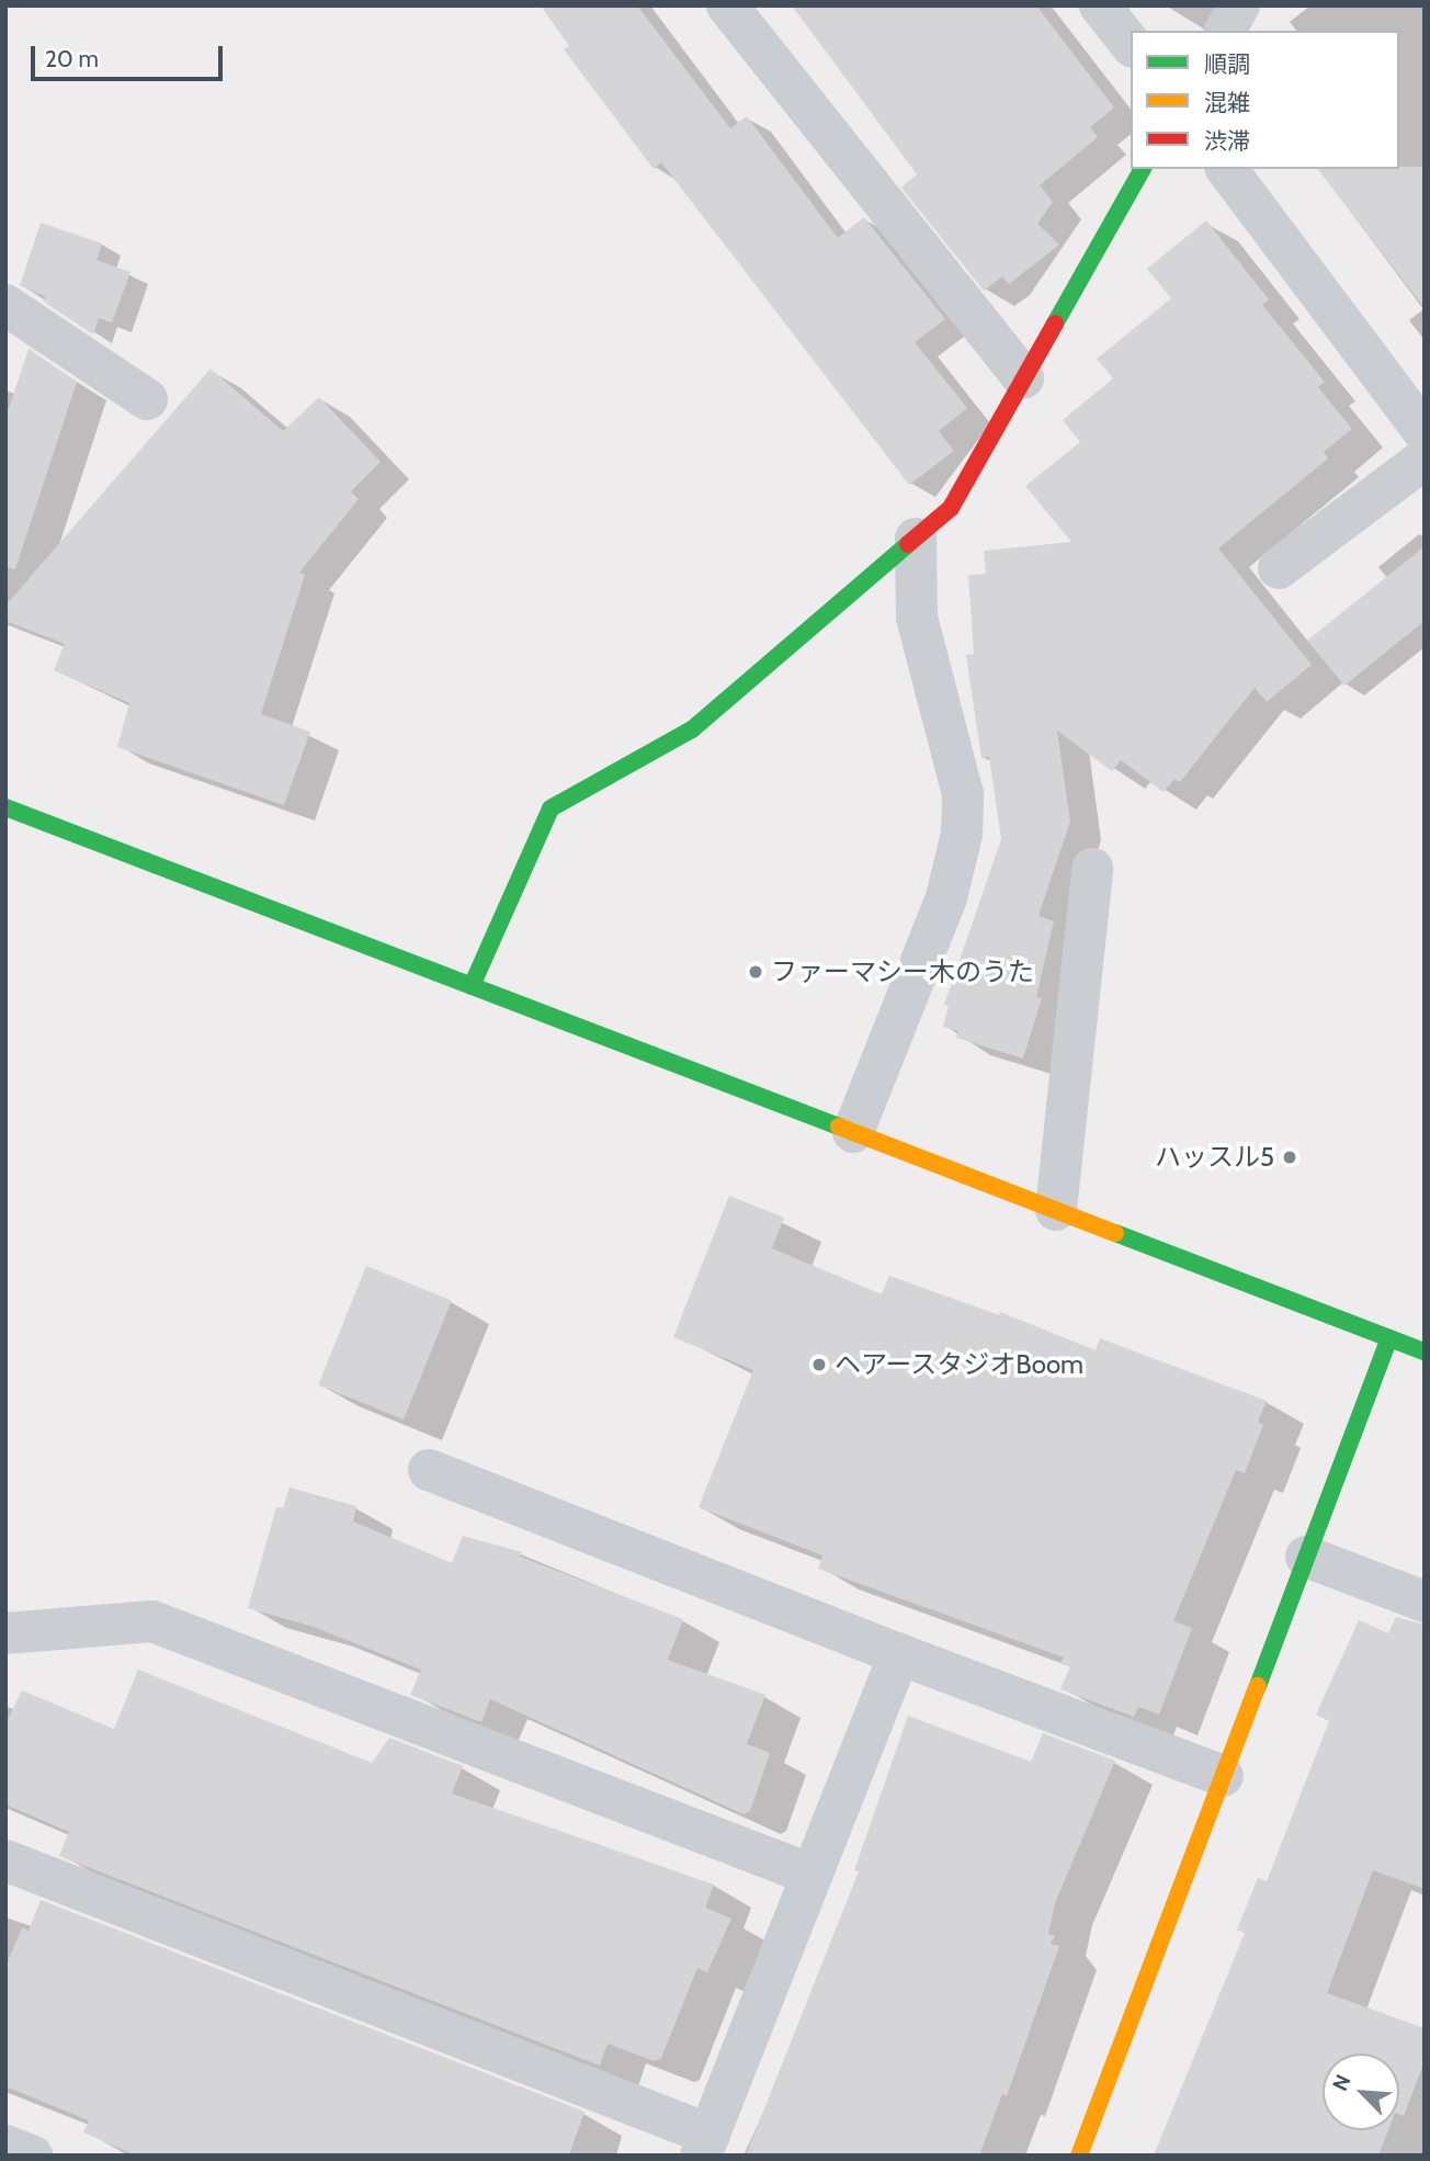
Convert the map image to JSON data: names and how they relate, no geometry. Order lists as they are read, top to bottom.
{
  "places": ["ファーマシー木のうた", "ハッスル5", "ヘアースタジオBoom"],
  "legend": ["順調", "混雑", "渋滞"],
  "scale_bar": "20 m",
  "north": "top left"
}
